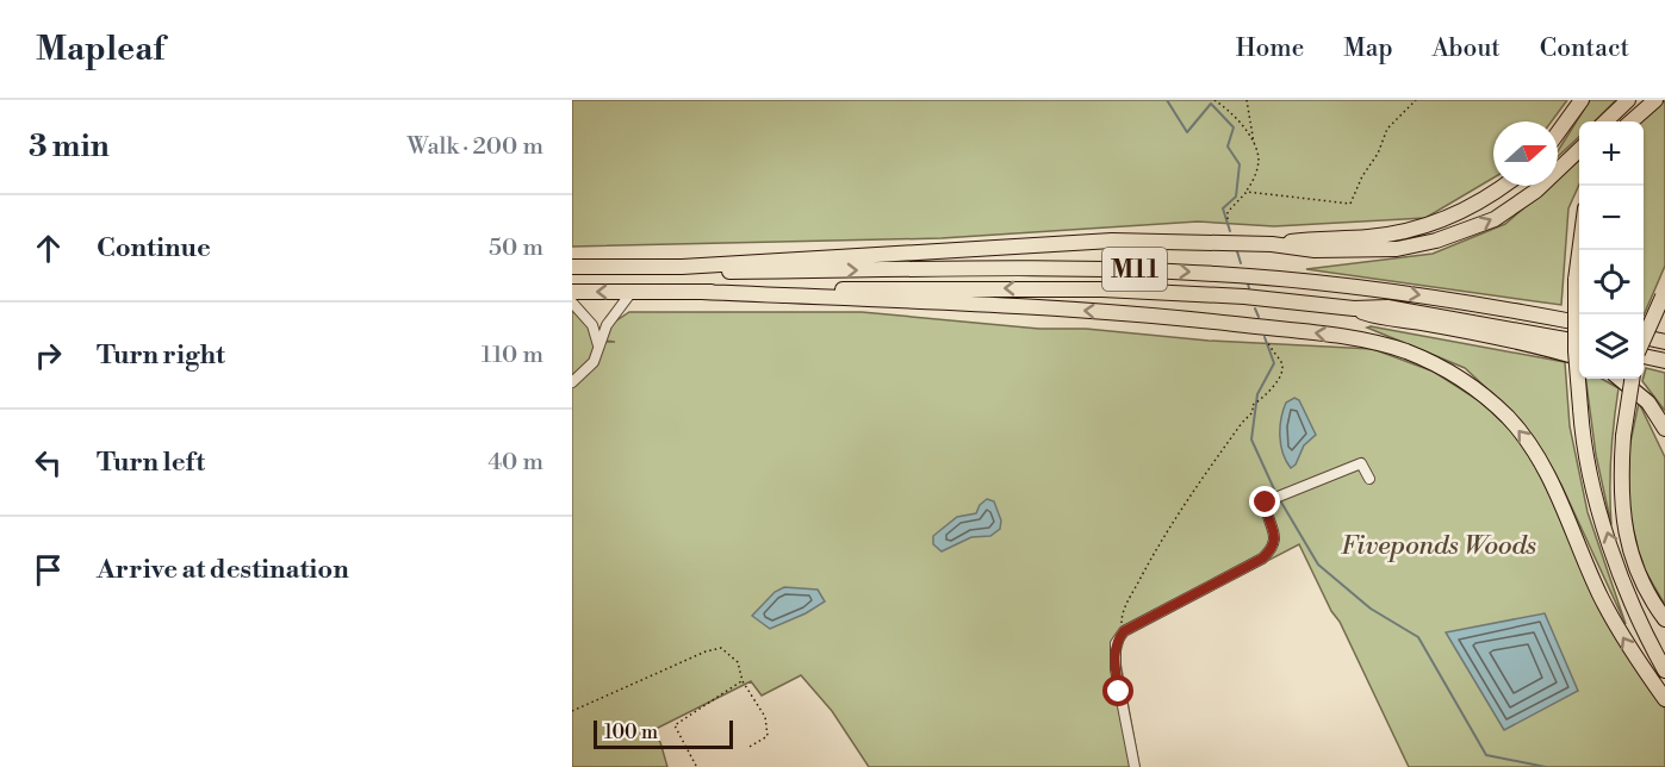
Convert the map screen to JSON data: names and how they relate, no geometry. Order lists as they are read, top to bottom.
{
  "streets": {
    "highway": ["M11"]
  },
  "parks": ["Fiveponds Woods"],
  "scale_bar": "100 m",
  "north": "right",
  "page": {
    "header": "Mapleaf",
    "nav": [
      "Home",
      "Map",
      "About",
      "Contact"
    ],
    "heading": ["3 min", "Walk · 200 m"],
    "map_buttons": ["+", "−"],
    "list": [
      ["Continue", "50 m"],
      ["Turn right", "110 m"],
      ["Turn left", "40 m"],
      "Arrive at destination"
    ],
    "scale": "100 m"
  }
}
